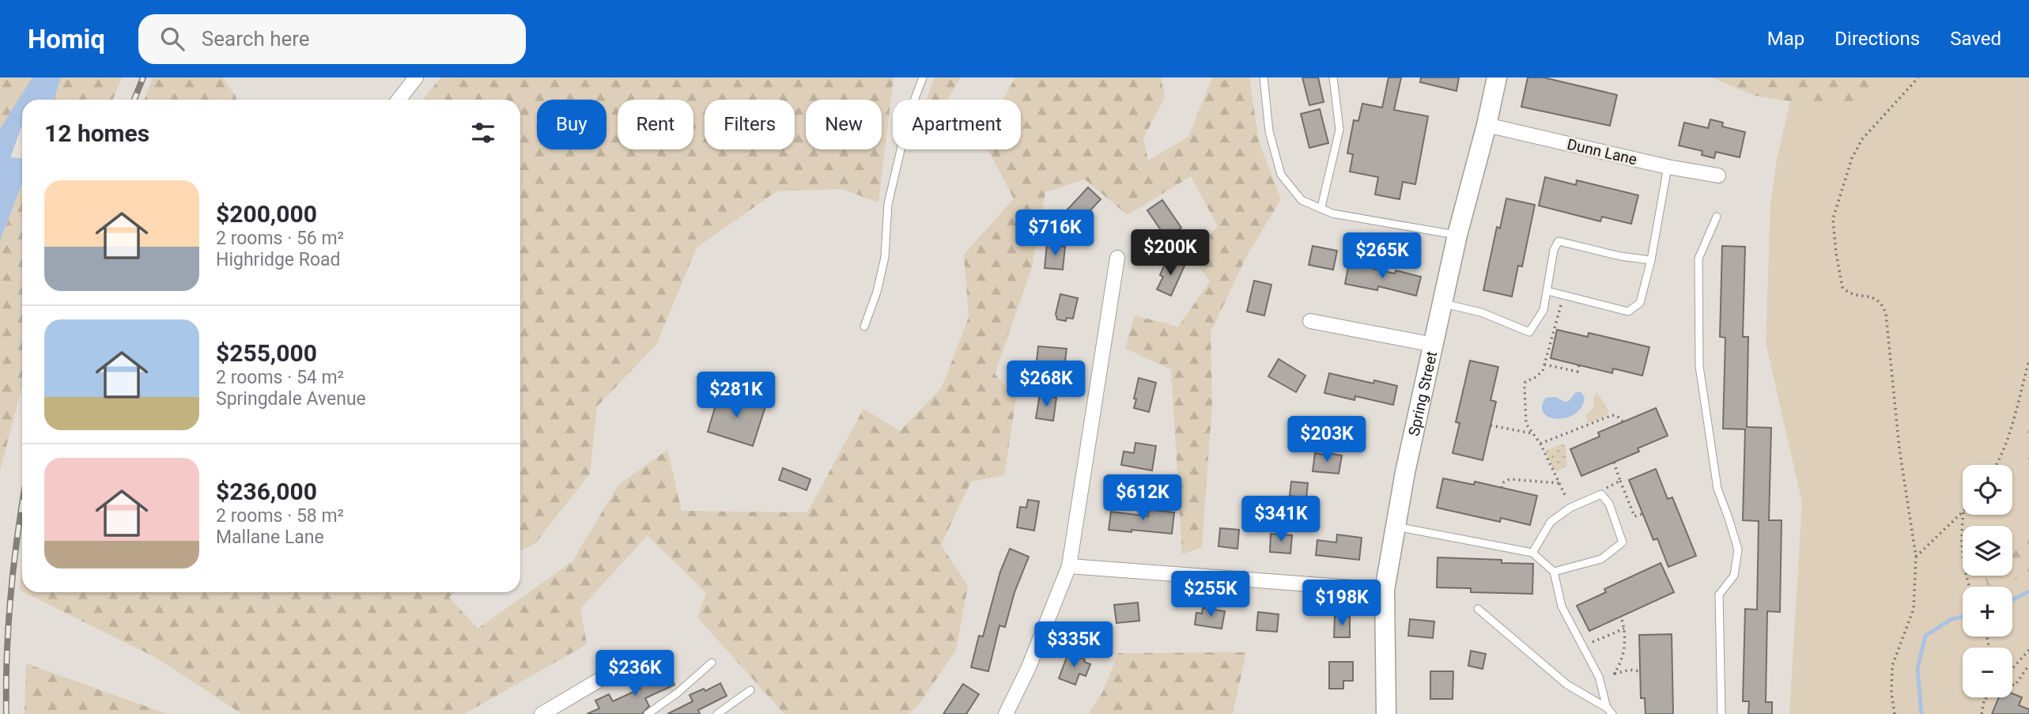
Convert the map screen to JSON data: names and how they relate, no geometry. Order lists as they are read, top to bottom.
{
  "streets": {
    "main road": ["Spring Street"],
    "street": ["Dunn Lane"]
  },
  "crossings": [
    ["Dunn Lane", "Spring Street"]
  ],
  "page": {
    "header": "Homiq",
    "search": "Search here",
    "nav": ["Map", "Directions", "Saved"],
    "chip": [
      "Buy",
      "Rent",
      "Filters",
      "New",
      "Apartment"
    ],
    "heading": "12 homes",
    "list": [
      {
        "name": "$200,000",
        "note": "2 rooms · 56 m² · Highridge Road"
      },
      {
        "name": "$255,000",
        "note": "2 rooms · 54 m² · Springdale Avenue"
      },
      {
        "name": "$236,000",
        "note": "2 rooms · 58 m² · Mallane Lane"
      }
    ],
    "price": [
      "$716K",
      "$200K",
      "$265K",
      "$268K",
      "$281K",
      "$203K",
      "$612K",
      "$341K",
      "$255K",
      "$198K",
      "$335K",
      "$236K"
    ],
    "map_buttons": ["+", "−"]
  }
}
